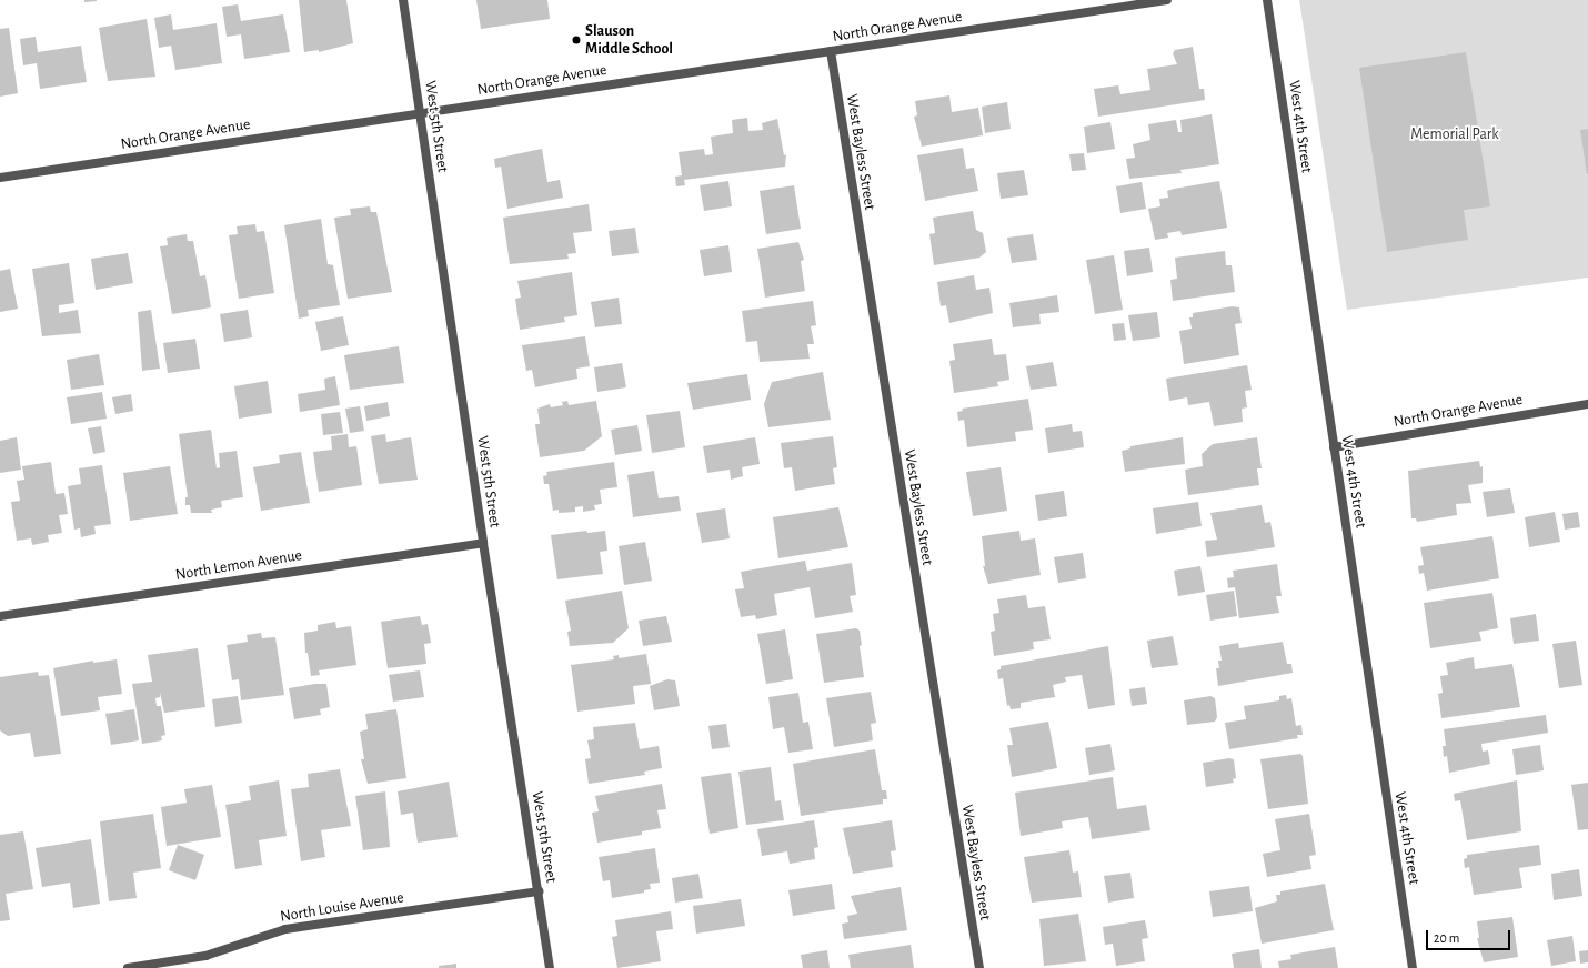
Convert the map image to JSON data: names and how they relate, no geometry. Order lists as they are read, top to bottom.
{
  "streets": {
    "street": [
      "North Orange Avenue",
      "West 5th Street",
      "West 4th Street",
      "West Bayless Street",
      "North Lemon Avenue",
      "North Louise Avenue"
    ]
  },
  "crossings": [
    ["North Orange Avenue", "West 5th Street"],
    ["North Orange Avenue", "West 4th Street"],
    ["North Orange Avenue", "West Bayless Street"],
    ["West 5th Street", "North Lemon Avenue"],
    ["West 5th Street", "North Louise Avenue"]
  ],
  "parks": ["Memorial Park"],
  "places": ["Slauson Middle School"],
  "scale_bar": "20 m"
}
